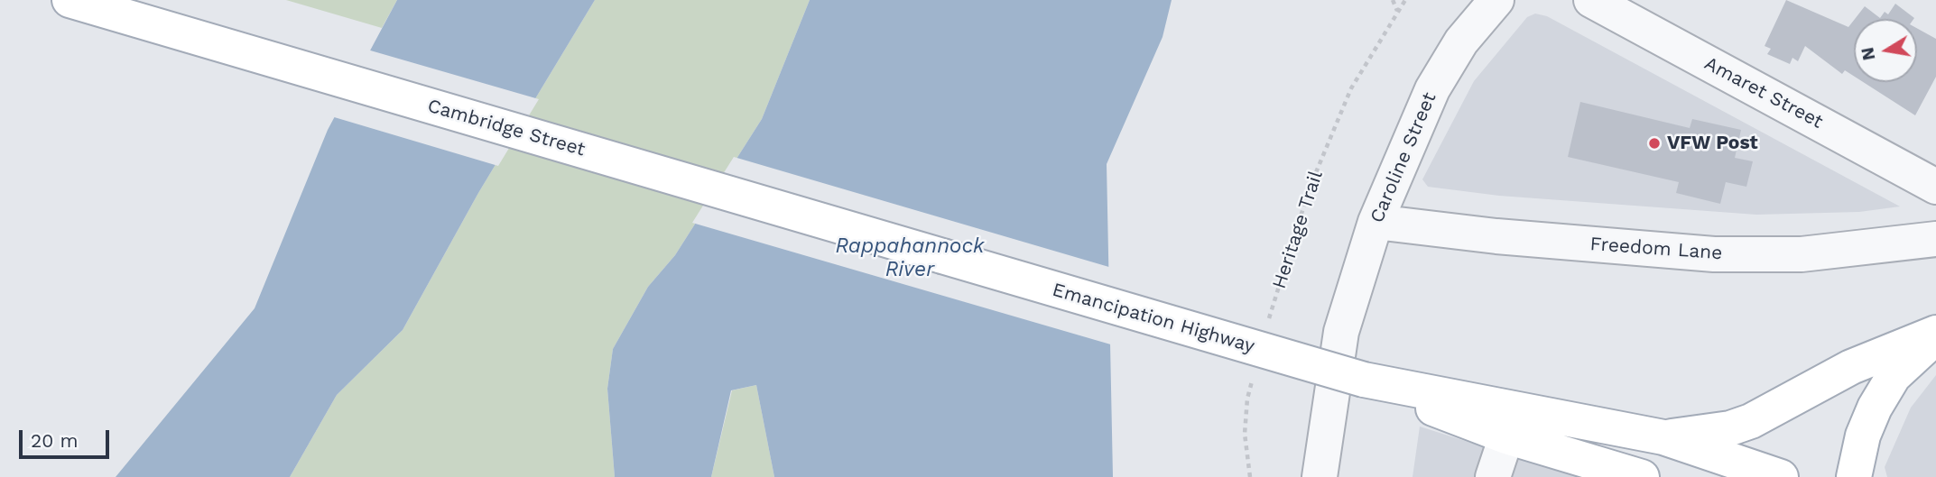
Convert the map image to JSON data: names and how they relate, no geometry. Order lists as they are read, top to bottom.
{
  "streets": {
    "main road": ["Cambridge Street", "Emancipation Highway"],
    "street": ["Amaret Street", "Caroline Street", "Freedom Lane"],
    "path": ["Heritage Trail"]
  },
  "crossings": [
    ["Cambridge Street", "Emancipation Highway"],
    ["Caroline Street", "Freedom Lane"]
  ],
  "water": ["Rappahannock River"],
  "places": ["VFW Post"],
  "scale_bar": "20 m",
  "north": "left"
}
